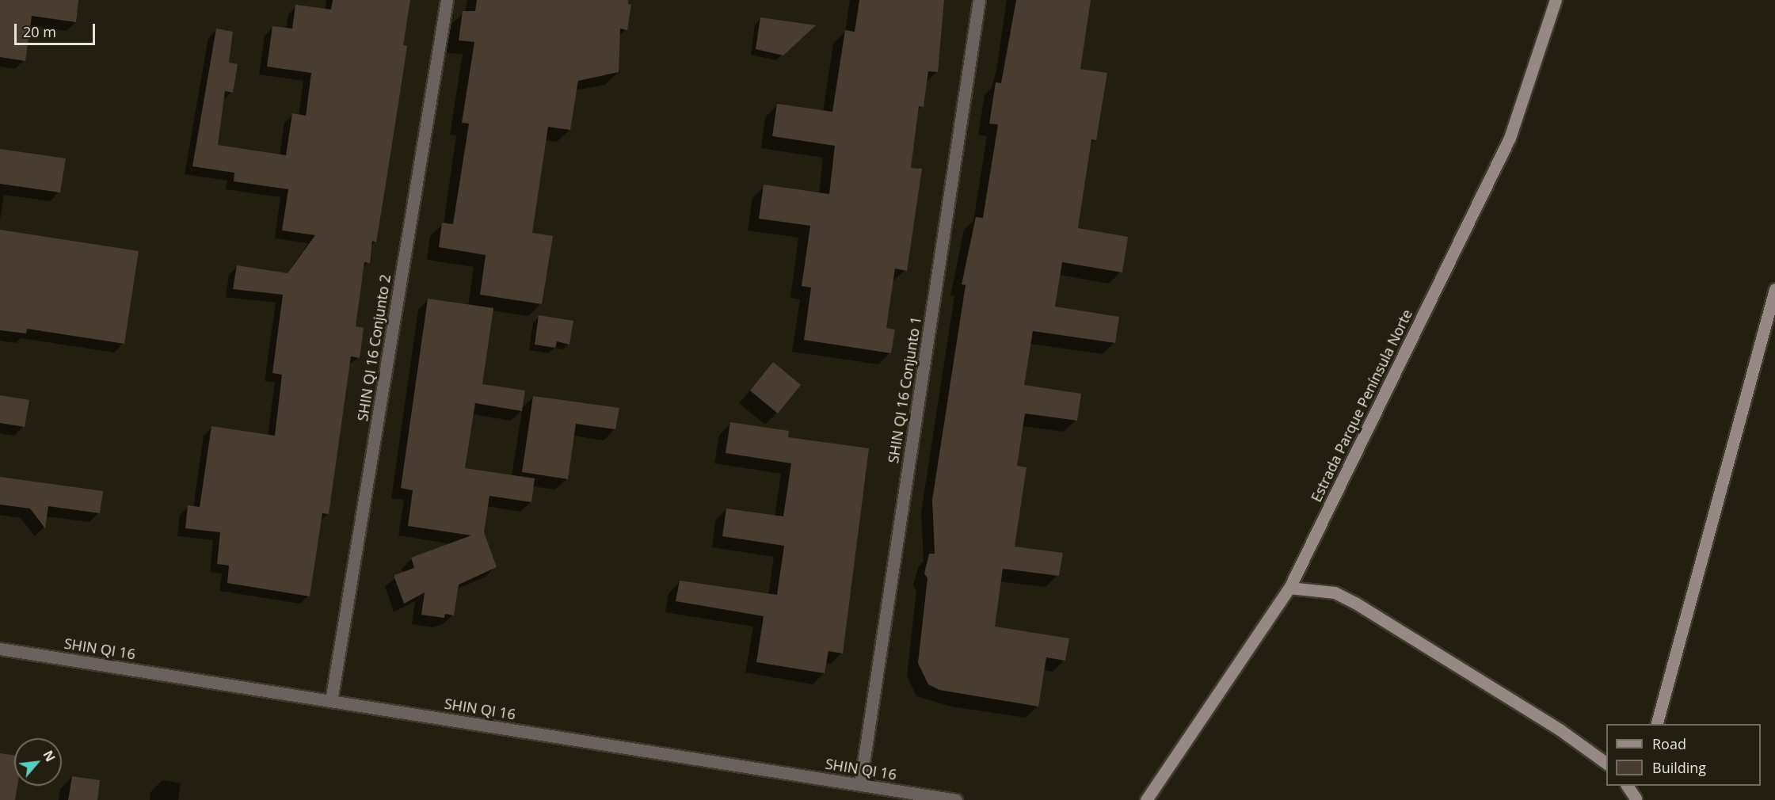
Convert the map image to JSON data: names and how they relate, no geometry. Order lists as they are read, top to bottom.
{
  "streets": {
    "main road": ["Estrada Parque Península Norte"],
    "street": ["SHIN QI 16 Conjunto 2", "SHIN QI 16 Conjunto 1", "SHIN QI 16"]
  },
  "crossings": [
    ["SHIN QI 16 Conjunto 2", "SHIN QI 16"],
    ["SHIN QI 16 Conjunto 1", "SHIN QI 16"]
  ],
  "legend": ["Road", "Building"],
  "scale_bar": "20 m",
  "north": "top right"
}
